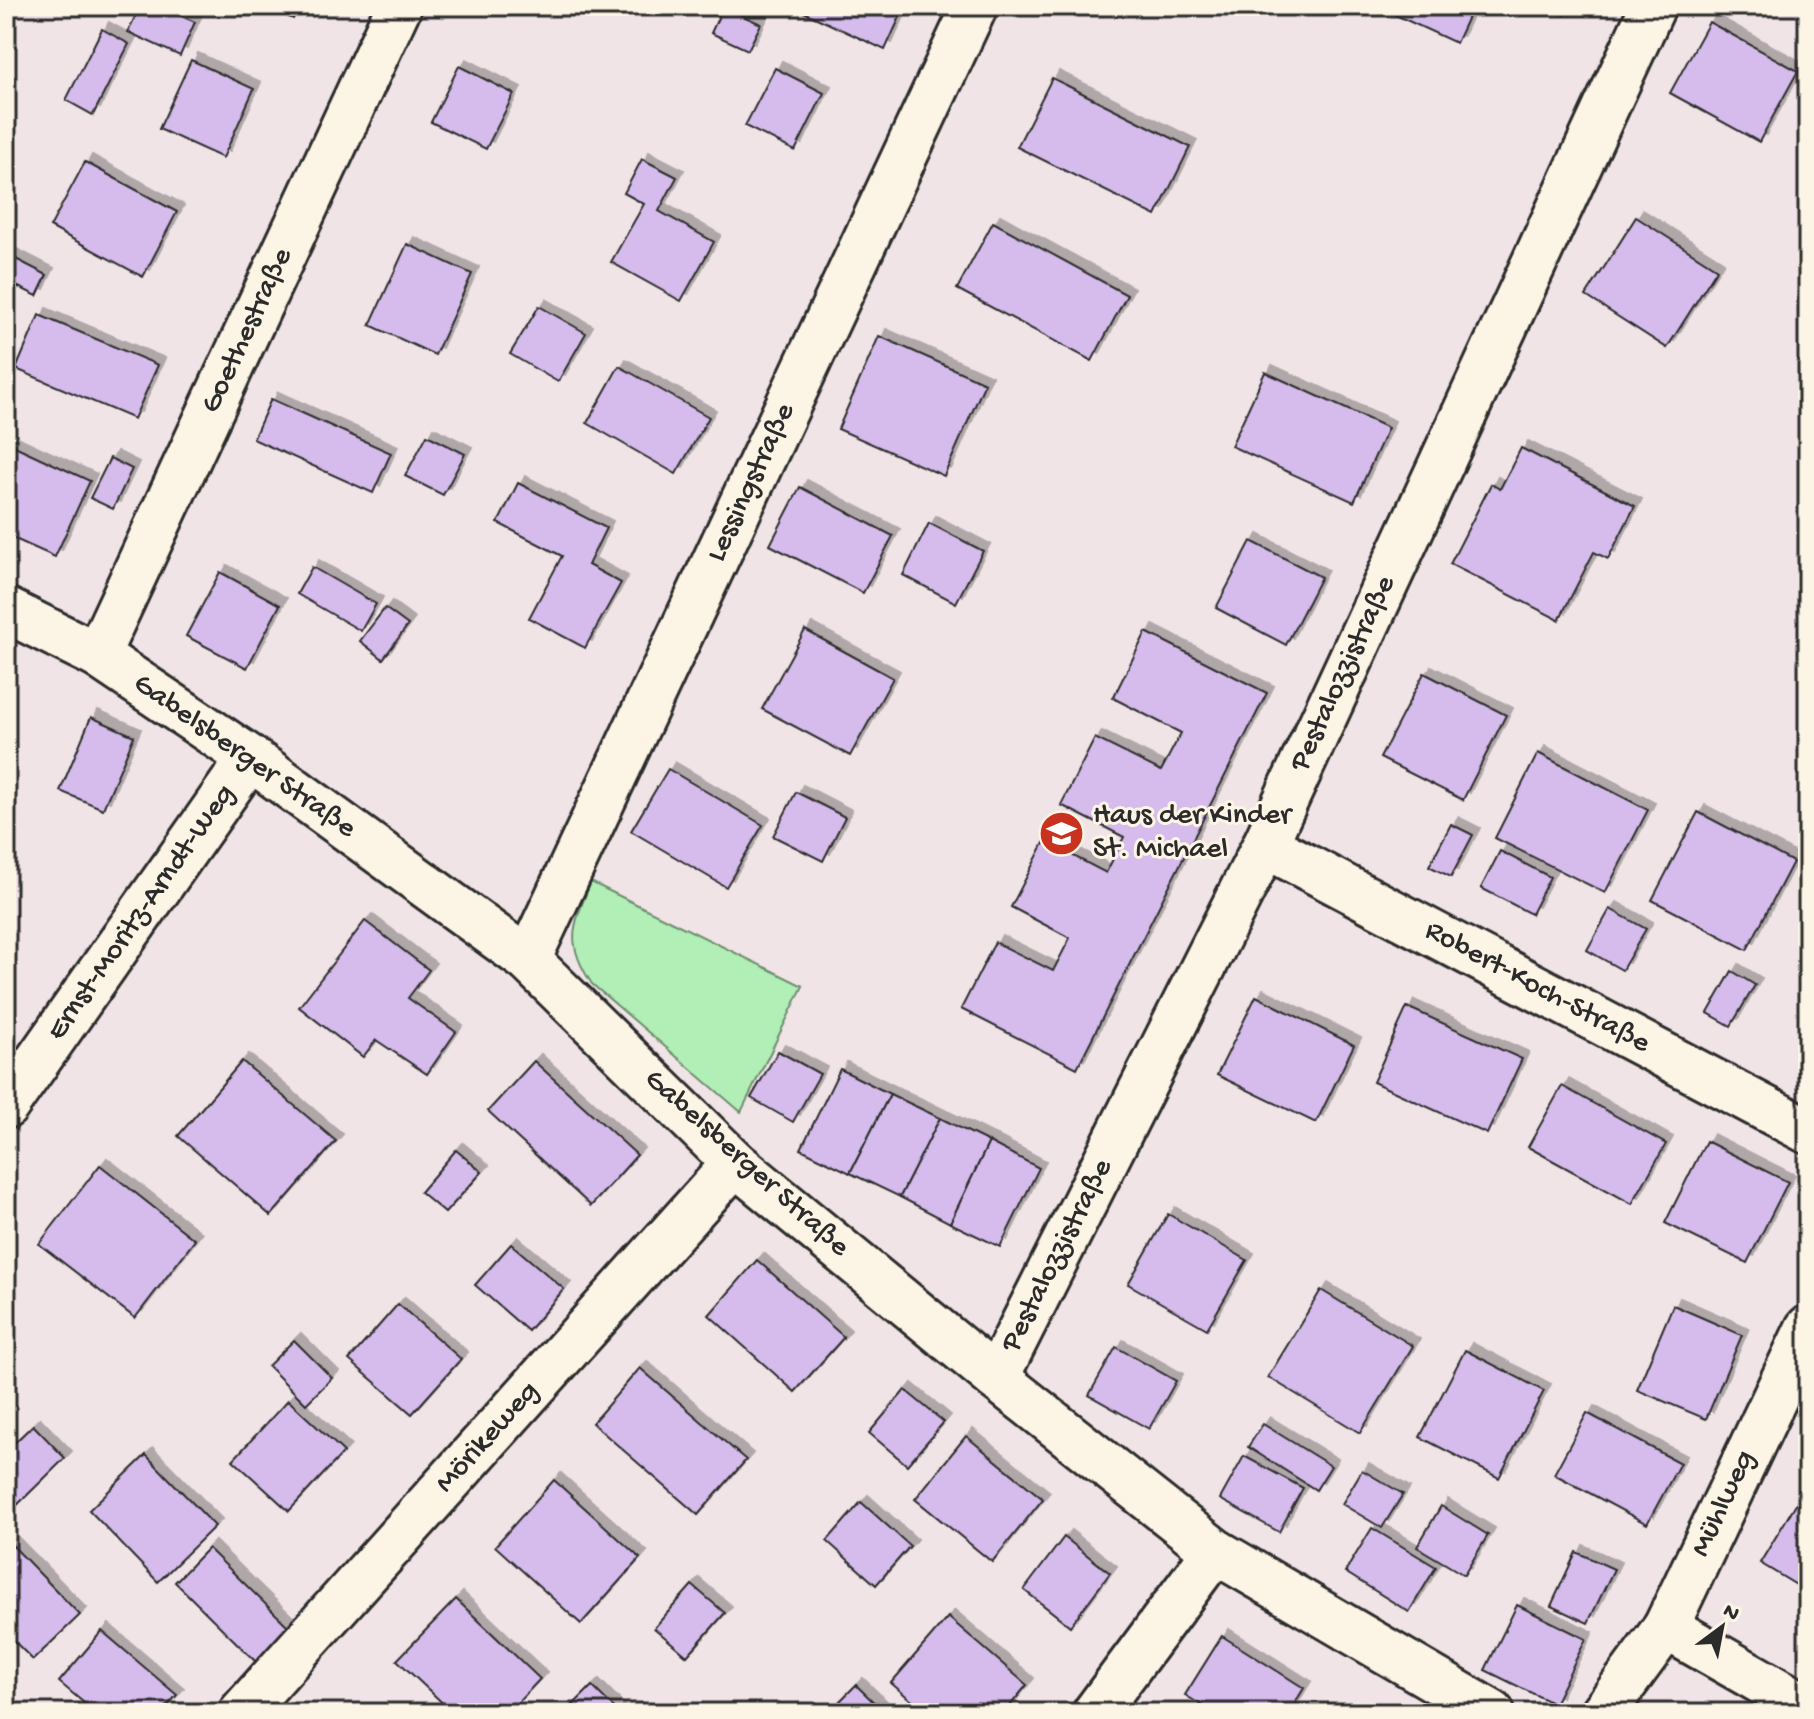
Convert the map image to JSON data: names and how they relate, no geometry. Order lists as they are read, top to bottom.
{
  "streets": {
    "street": [
      "Goethestraße",
      "Lessingstraße",
      "Pestalozzistraße",
      "Gabelsberger Straße",
      "Ernst-Moritz-Arndt-Weg",
      "Robert-Koch-Straße",
      "Mörikeweg",
      "Mühlweg"
    ]
  },
  "crossings": [
    ["Goethestraße", "Gabelsberger Straße"],
    ["Lessingstraße", "Gabelsberger Straße"],
    ["Pestalozzistraße", "Gabelsberger Straße"],
    ["Pestalozzistraße", "Robert-Koch-Straße"],
    ["Gabelsberger Straße", "Ernst-Moritz-Arndt-Weg"],
    ["Gabelsberger Straße", "Mörikeweg"]
  ],
  "places": {
    "school or university": ["Haus der Kinder St. Michael"]
  },
  "north": "top right"
}
